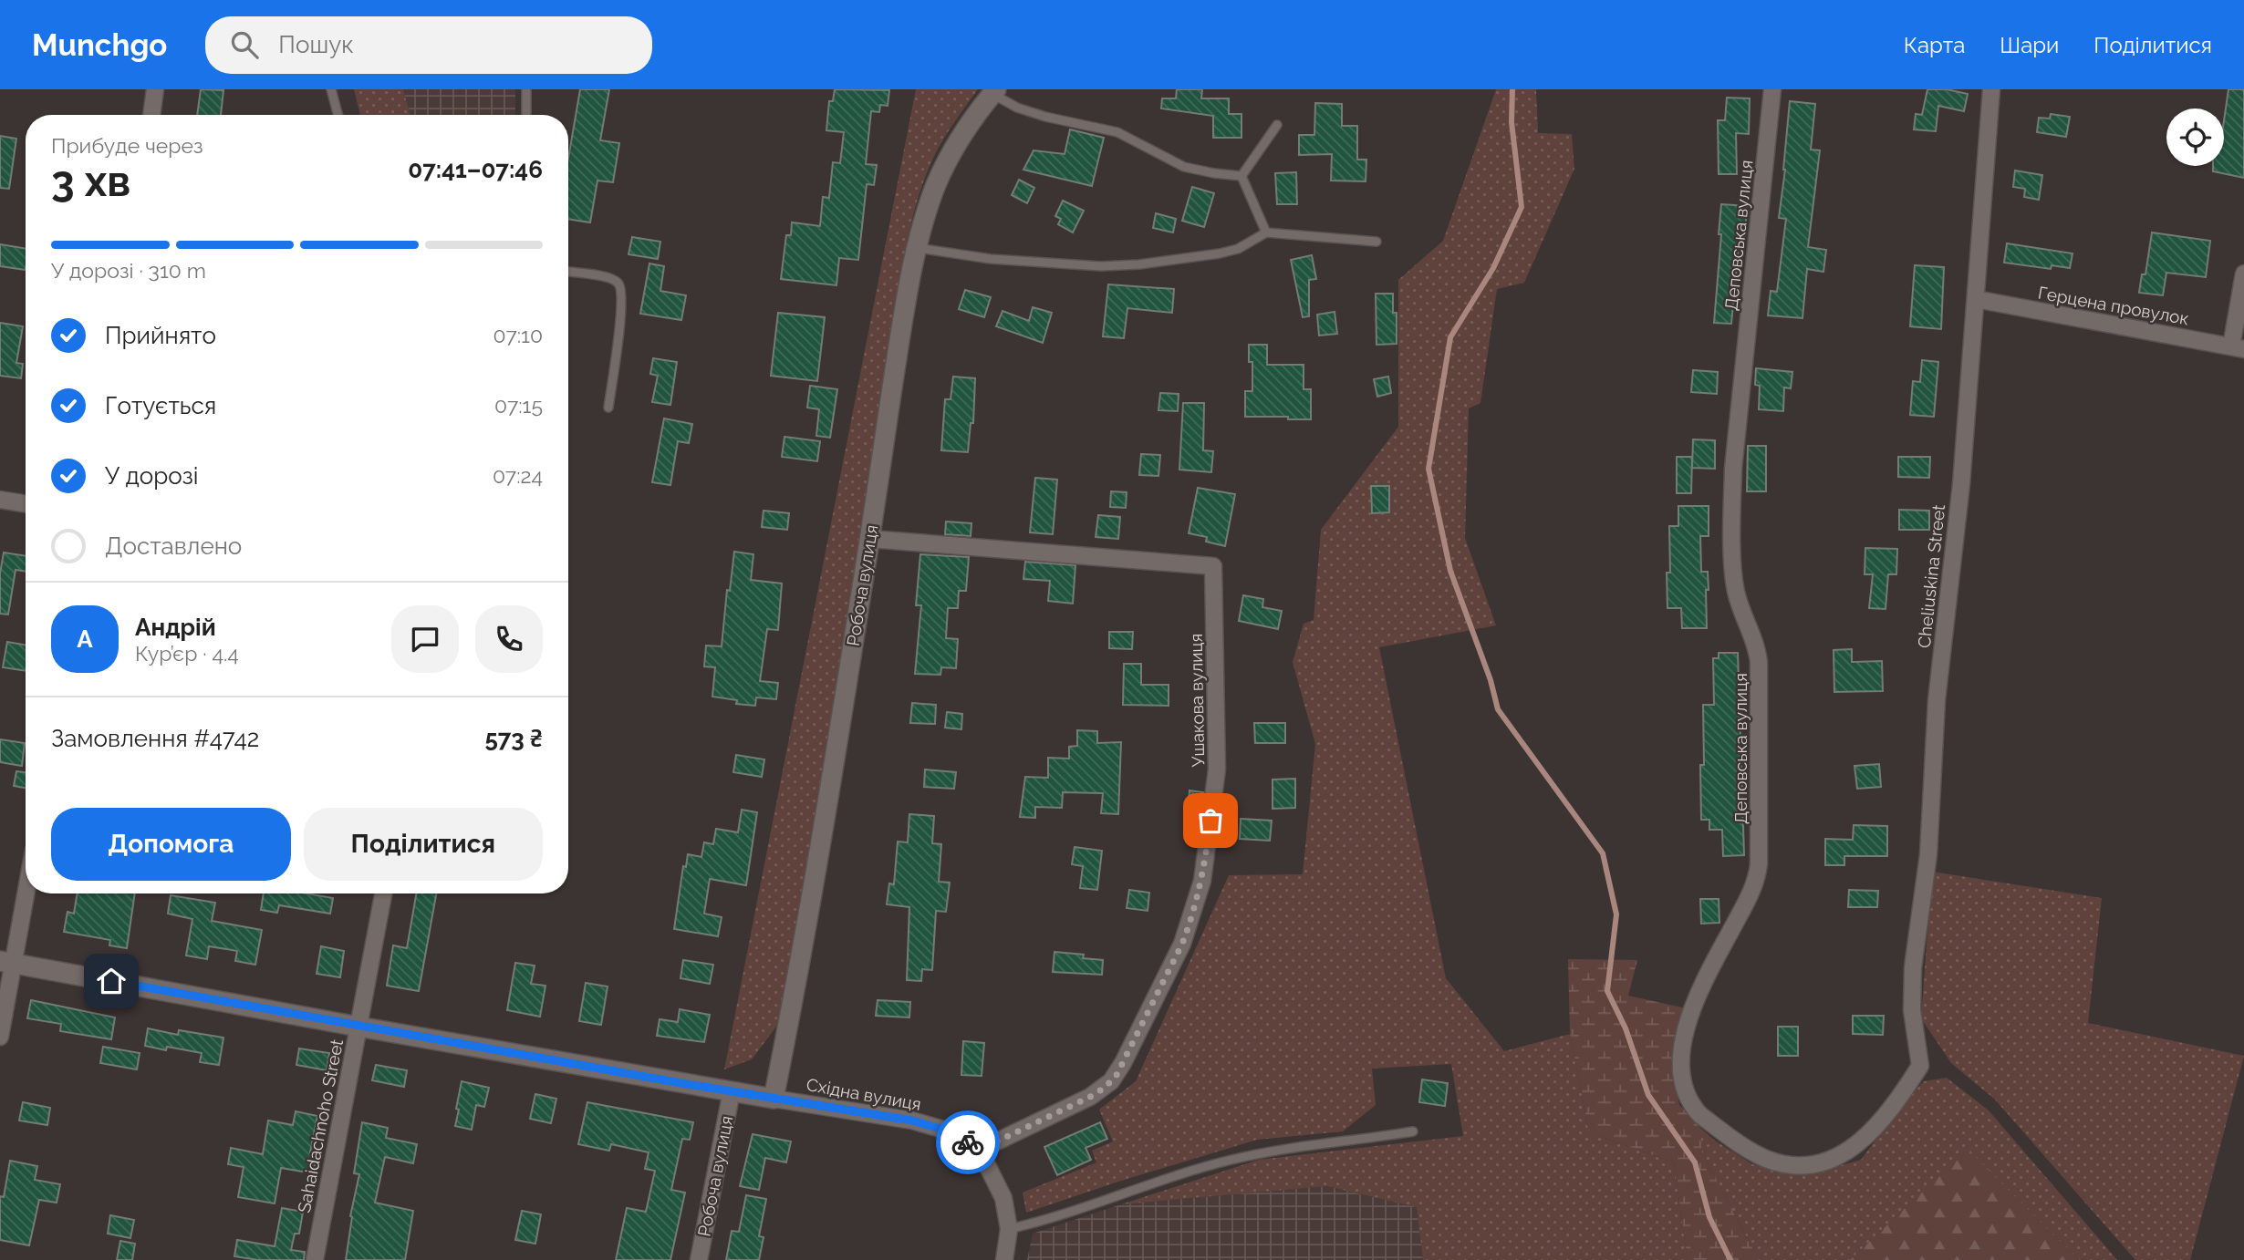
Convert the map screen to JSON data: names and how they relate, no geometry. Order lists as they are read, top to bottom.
{
  "streets": {
    "street": [
      "Деповська вулиця",
      "Герцена провулок",
      "Cheliuskina Street",
      "Робоча вулиця",
      "Ушакова вулиця",
      "Східна вулиця",
      "Sahaidachnoho Street"
    ]
  },
  "crossings": [
    ["Деповська вулиця", "Cheliuskina Street"],
    ["Герцена провулок", "Cheliuskina Street"],
    ["Робоча вулиця", "Ушакова вулиця"],
    ["Робоча вулиця", "Східна вулиця"],
    ["Ушакова вулиця", "Східна вулиця"]
  ],
  "page": {
    "header": "Munchgo",
    "search": "Пошук",
    "nav": ["Карта", "Шари", "Поділитися"],
    "heading": ["3 хв", "Прибуде через", "07:41–07:46"],
    "panel": [
      "Андрій",
      "Кур’єр · 4.4",
      "Замовлення #4742",
      "573 ₴"
    ],
    "bar": "У дорозі · 310 m",
    "list": [
      ["Прийнято", "07:10"],
      ["Готується", "07:15"],
      ["У дорозі", "07:24"],
      "Доставлено"
    ],
    "round": "А",
    "buttons": ["Допомога", "Поділитися"]
  }
}
